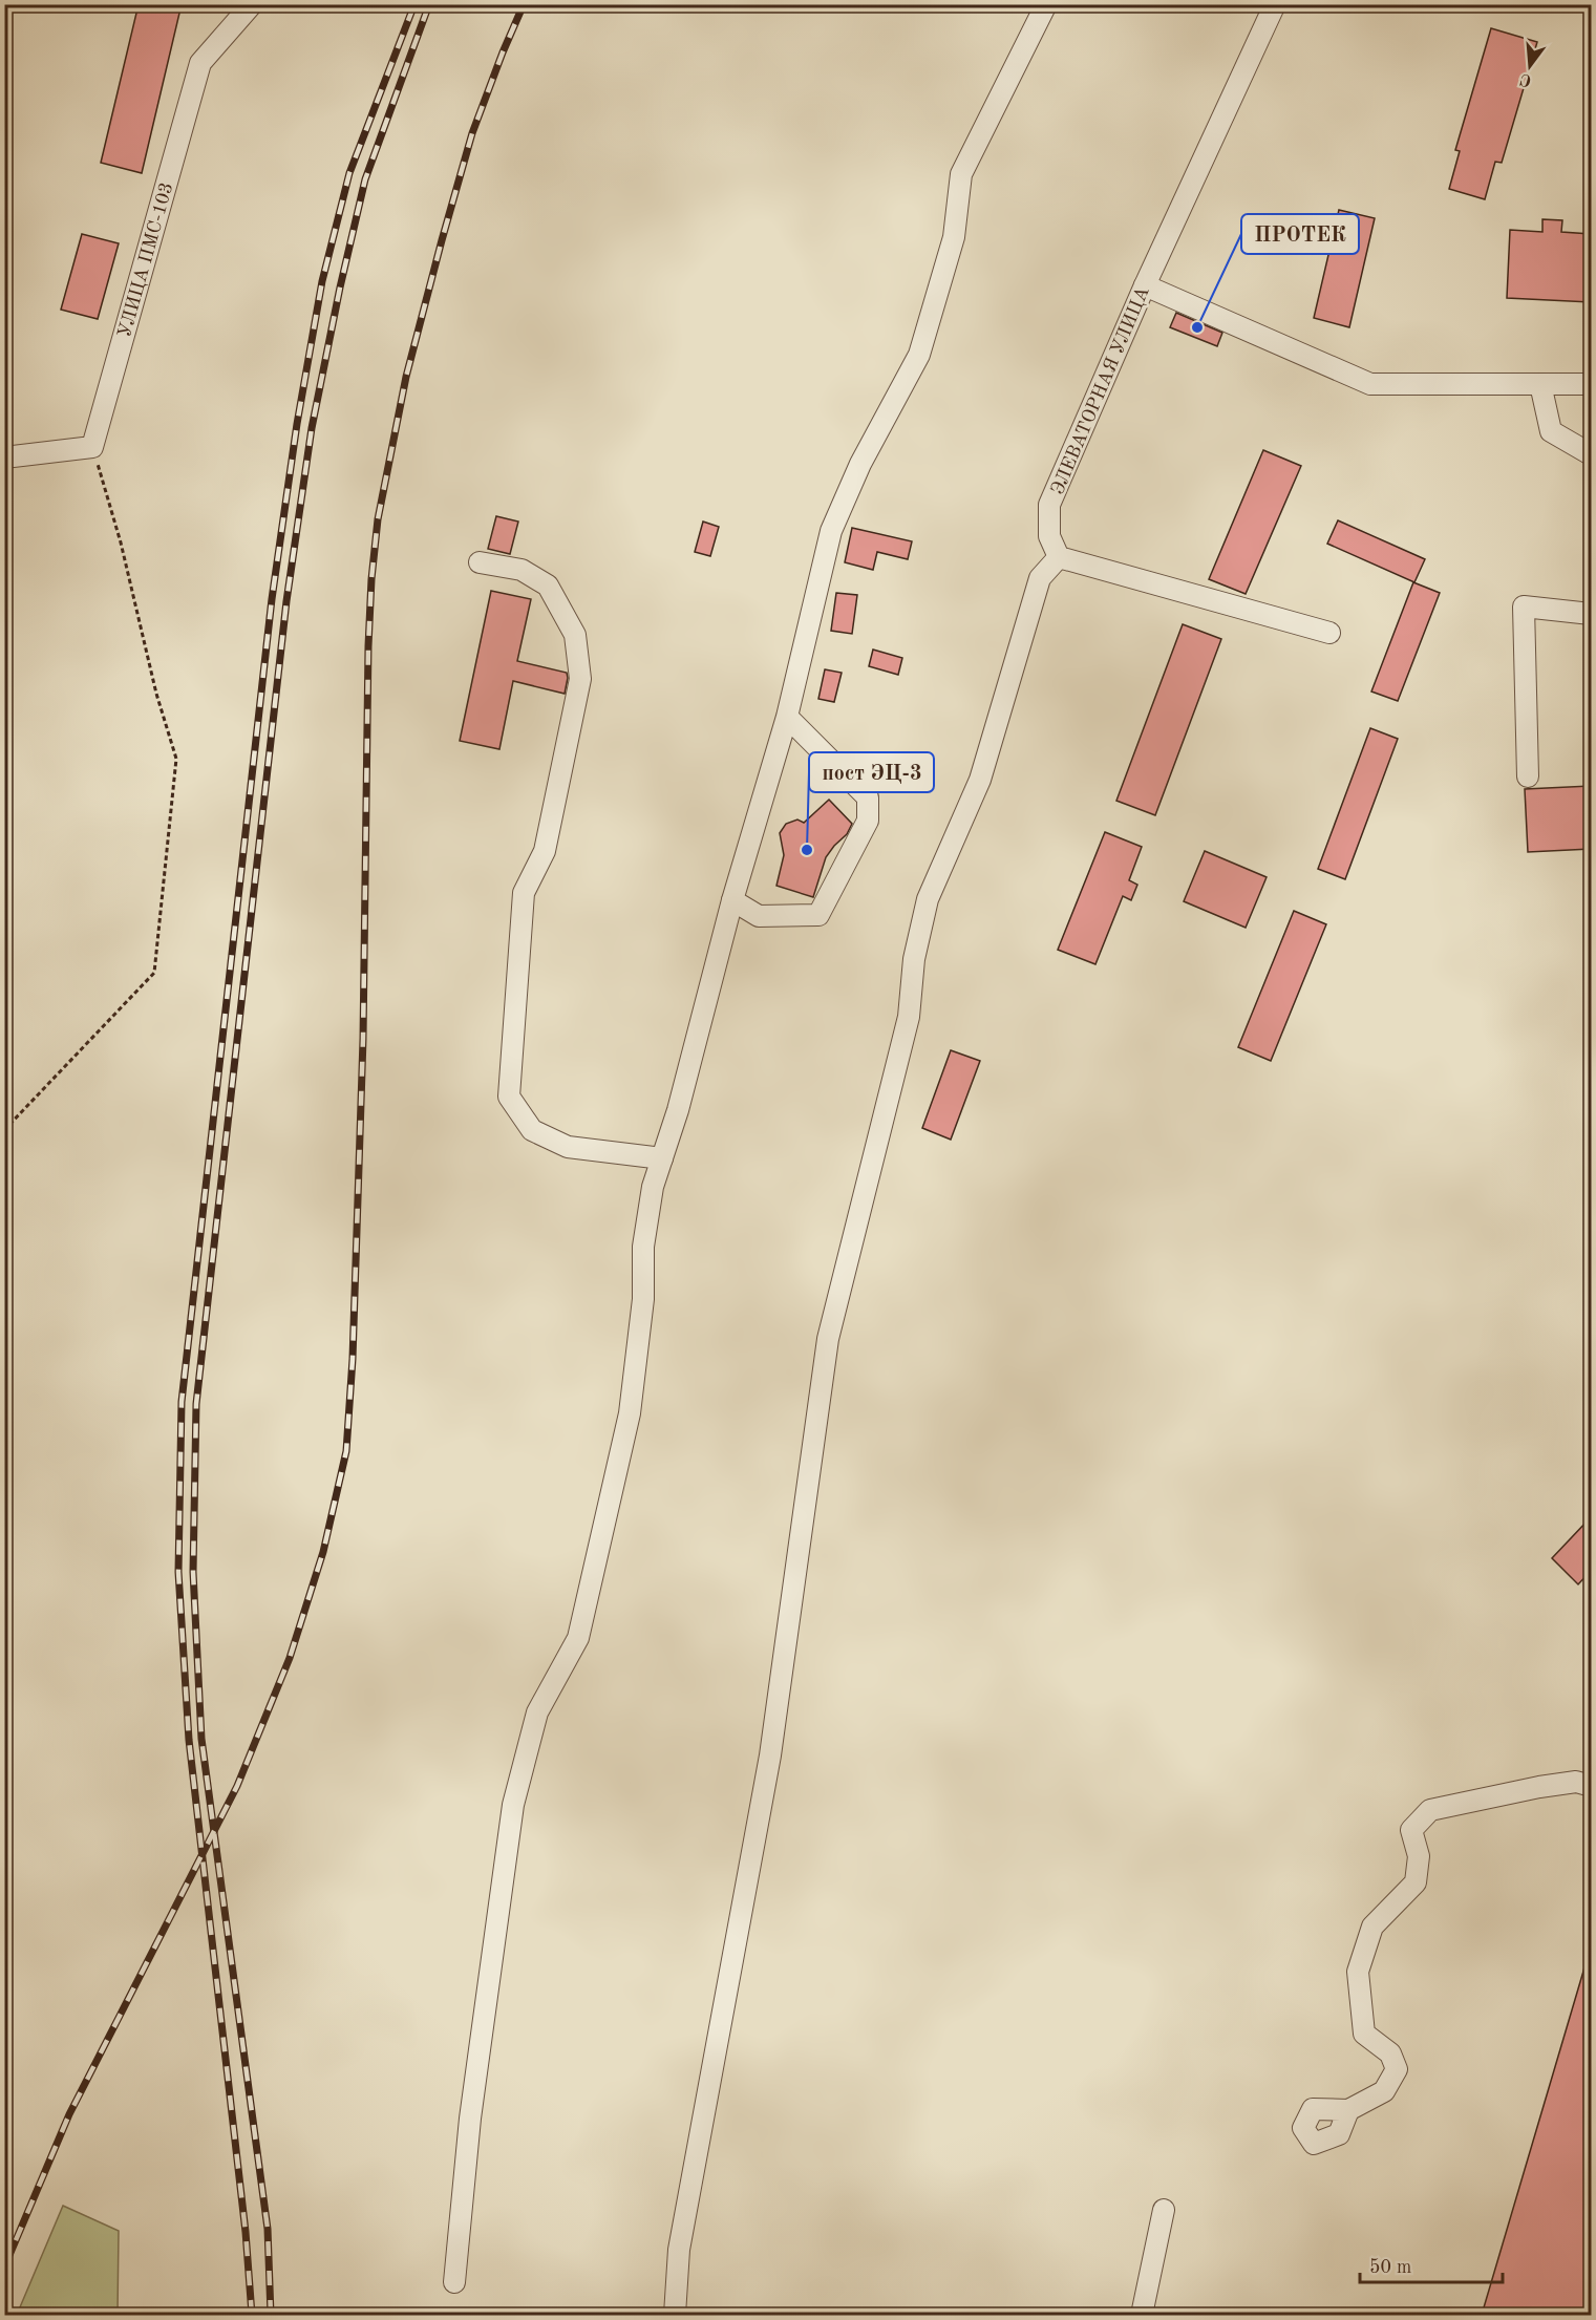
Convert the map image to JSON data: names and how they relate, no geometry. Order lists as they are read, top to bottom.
{
  "streets": {
    "street": ["УЛИЦА ПМС-103", "ЭЛЕВАТОРНАЯ УЛИЦА"]
  },
  "places": ["ПРОТЕК", "пост ЭЦ-3"],
  "scale_bar": "50 m",
  "north": "bottom"
}
